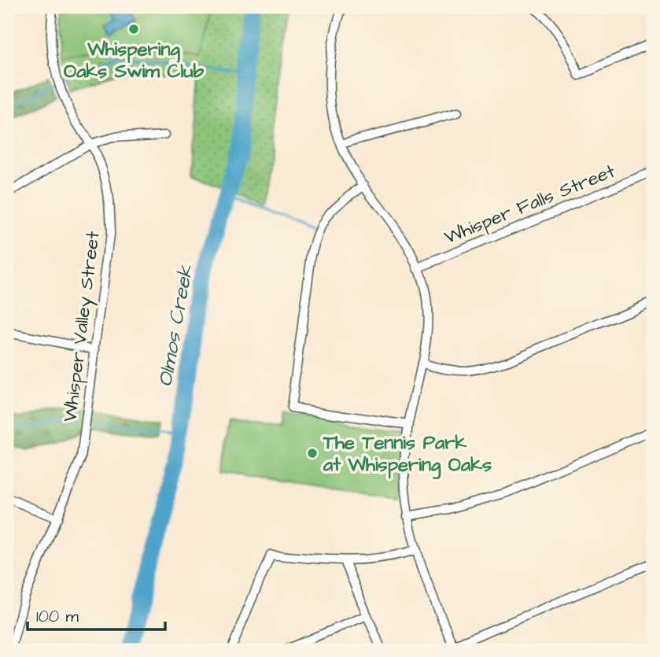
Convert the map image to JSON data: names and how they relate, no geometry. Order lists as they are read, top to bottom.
{
  "streets": {
    "street": ["Whisper Falls Street", "Whisper Valley Street"]
  },
  "water": ["Olmos Creek"],
  "places": ["Whispering Oaks Swim Club", "The Tennis Park at Whispering Oaks"],
  "scale_bar": "100 m"
}
